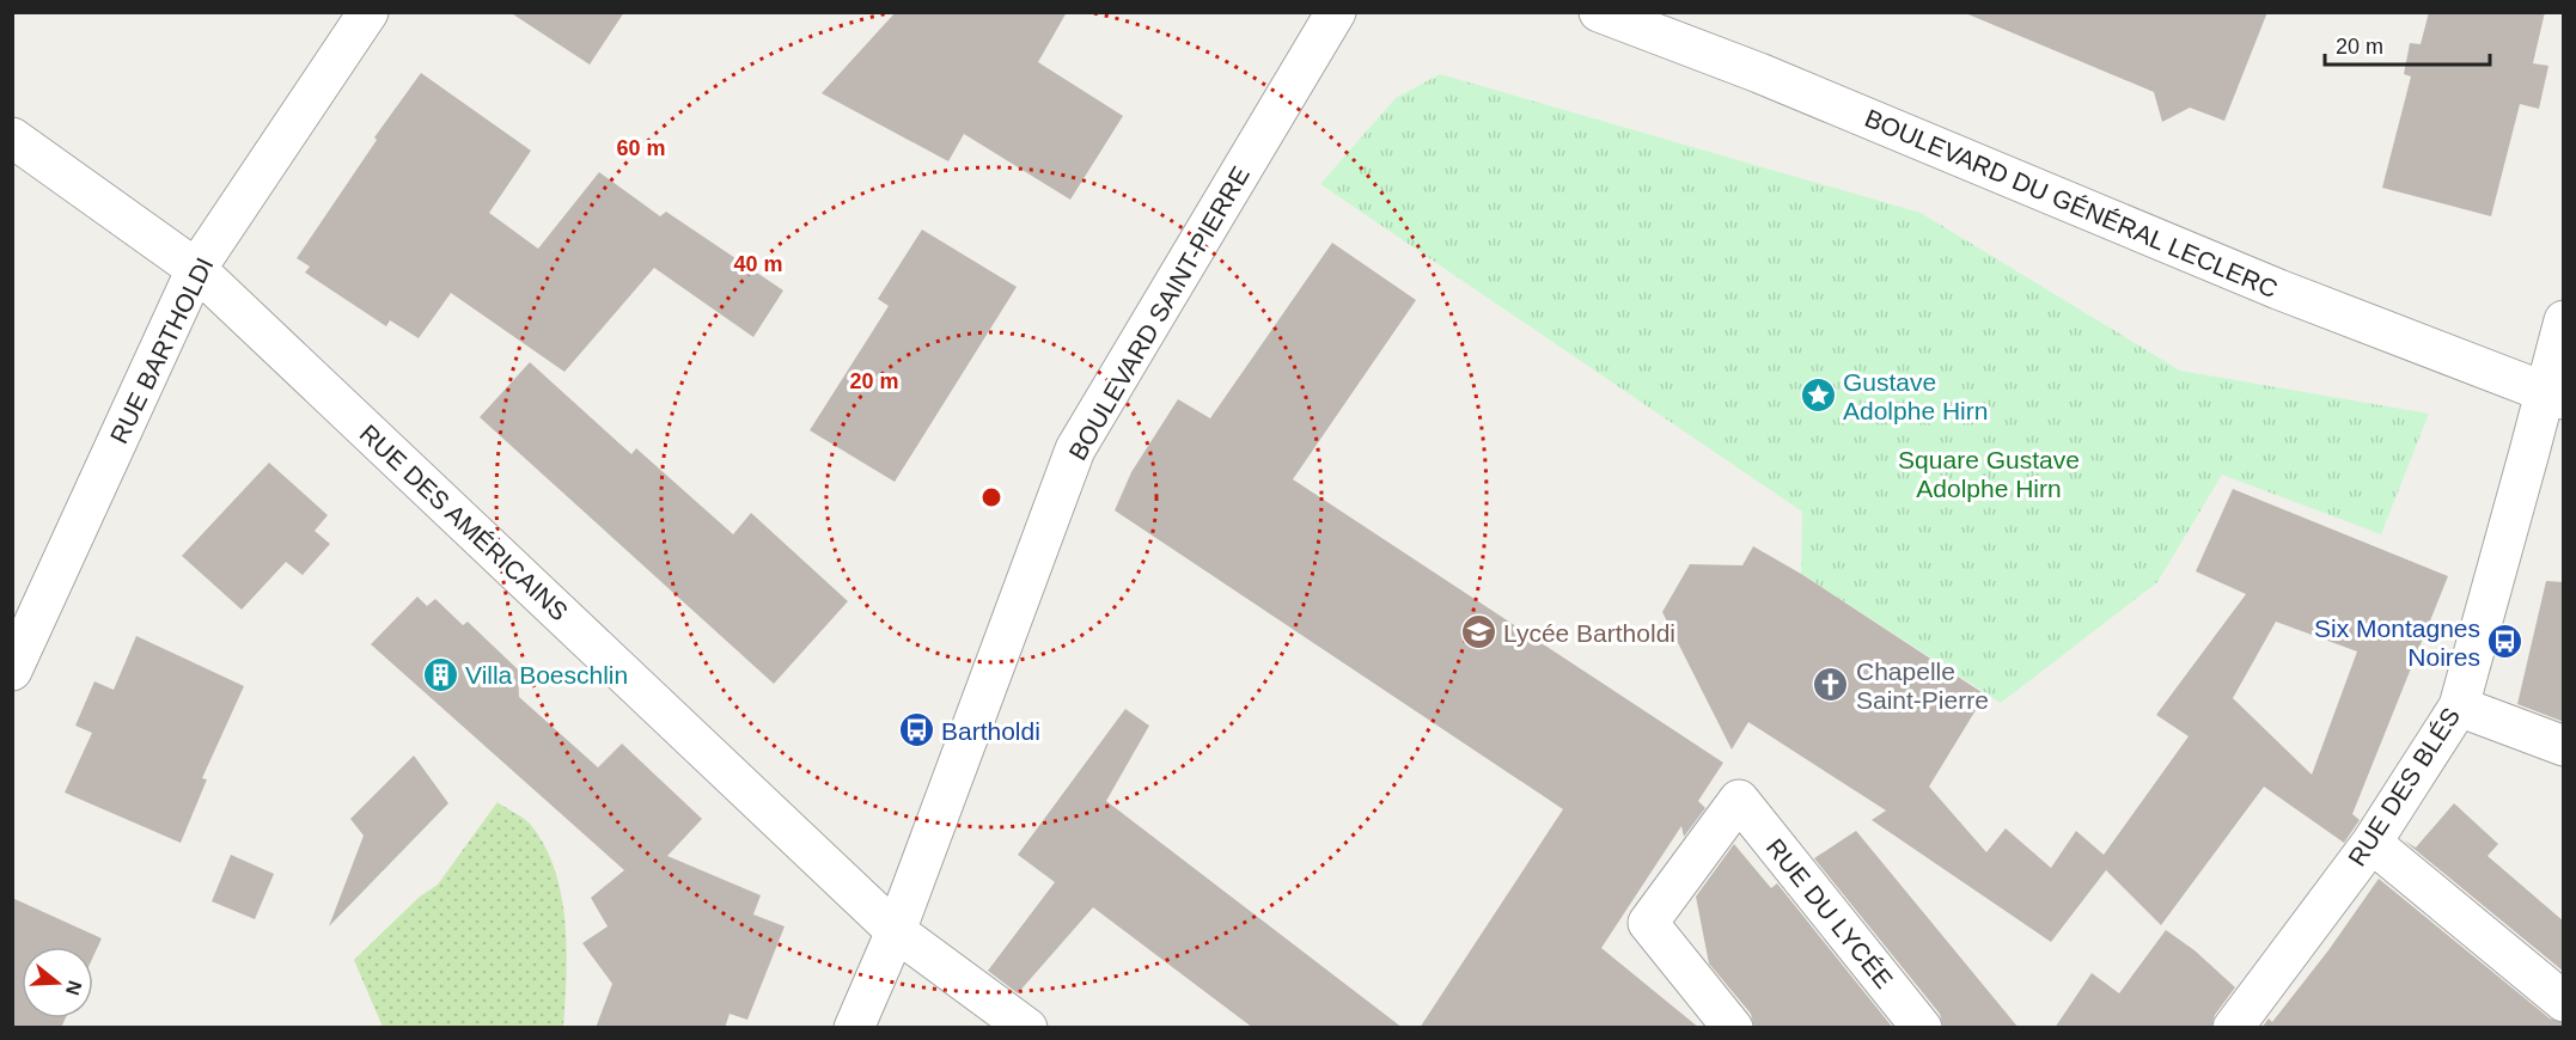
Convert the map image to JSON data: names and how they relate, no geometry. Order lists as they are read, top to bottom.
{
  "streets": {
    "street": [
      "BOULEVARD DU GÉNÉRAL LECLERC",
      "BOULEVARD SAINT-PIERRE",
      "RUE BARTHOLDI",
      "RUE DES AMÉRICAINS",
      "RUE DES BLÉS",
      "RUE DU LYCÉE"
    ]
  },
  "crossings": [
    ["BOULEVARD DU GÉNÉRAL LECLERC", "RUE DES BLÉS"],
    ["BOULEVARD SAINT-PIERRE", "RUE DES AMÉRICAINS"],
    ["RUE BARTHOLDI", "RUE DES AMÉRICAINS"]
  ],
  "parks": ["Square Gustave Adolphe Hirn"],
  "places": {
    "place": ["Gustave Adolphe Hirn"],
    "school or university": ["Lycée Bartholdi"],
    "bus stop": ["Six Montagnes Noires", "Bartholdi"],
    "building": ["Villa Boeschlin"],
    "church": ["Chapelle Saint-Pierre"]
  },
  "scale_bar": "20 m",
  "north": "right",
  "rings": ["60 m", "40 m", "20 m"]
}
